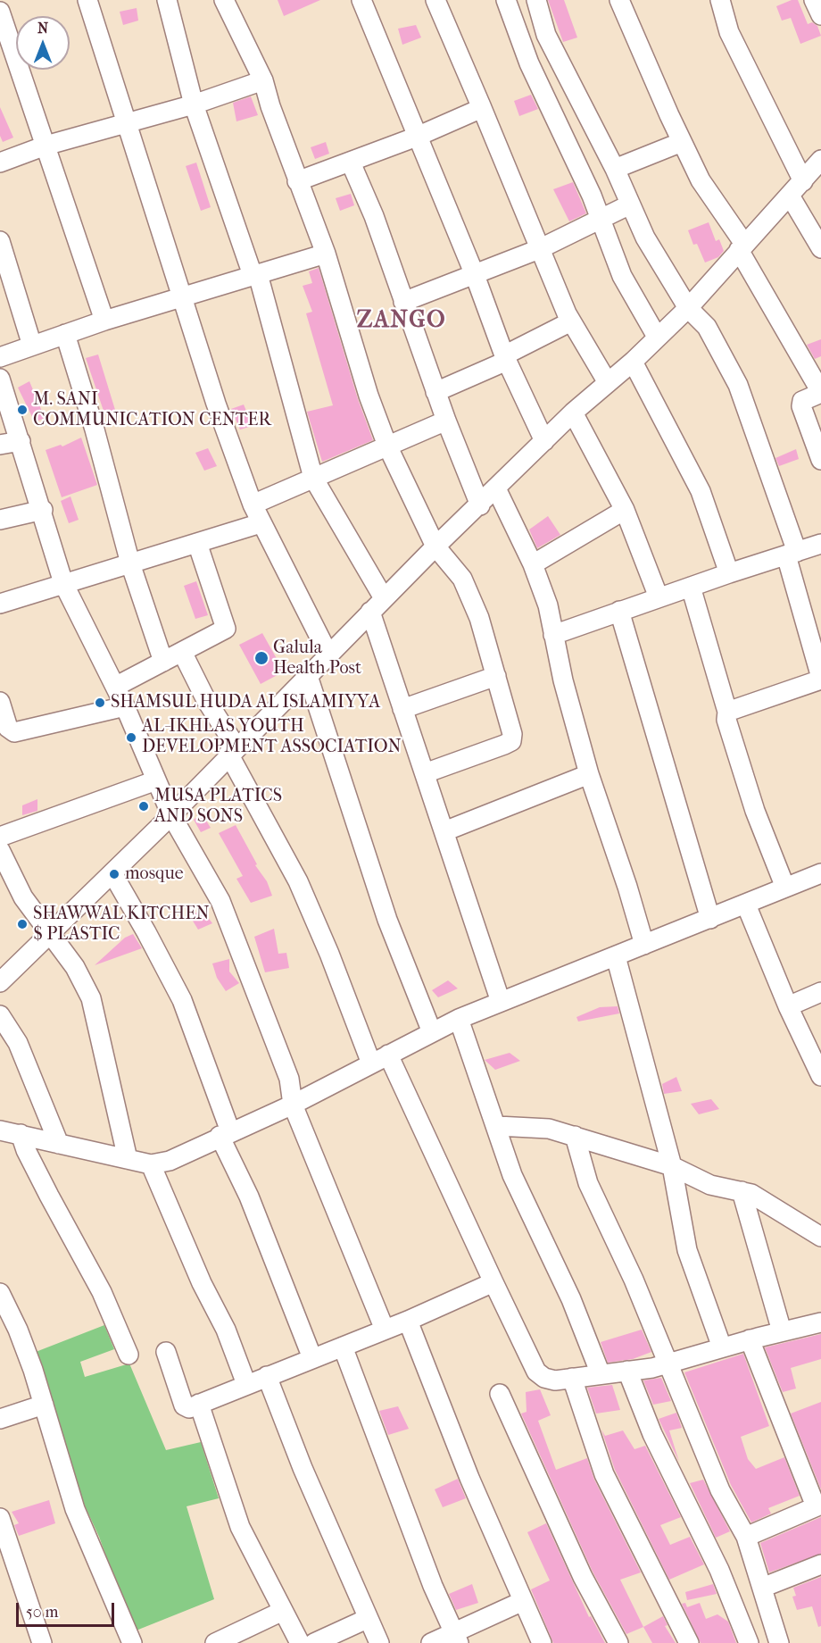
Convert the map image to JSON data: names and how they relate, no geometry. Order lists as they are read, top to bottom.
{
  "districts": ["ZANGO"],
  "places": [
    "M. SANI COMMUNICATION CENTER",
    "Galula Health Post",
    "SHAMSUL HUDA AL ISLAMIYYA",
    "AL-IKHLAS YOUTH DEVELOPMENT ASSOCIATION",
    "MUSA PLATICS AND SONS",
    "mosque",
    "SHAWWAL KITCHEN $ PLASTIC"
  ],
  "scale_bar": "50 m",
  "north": "top"
}
